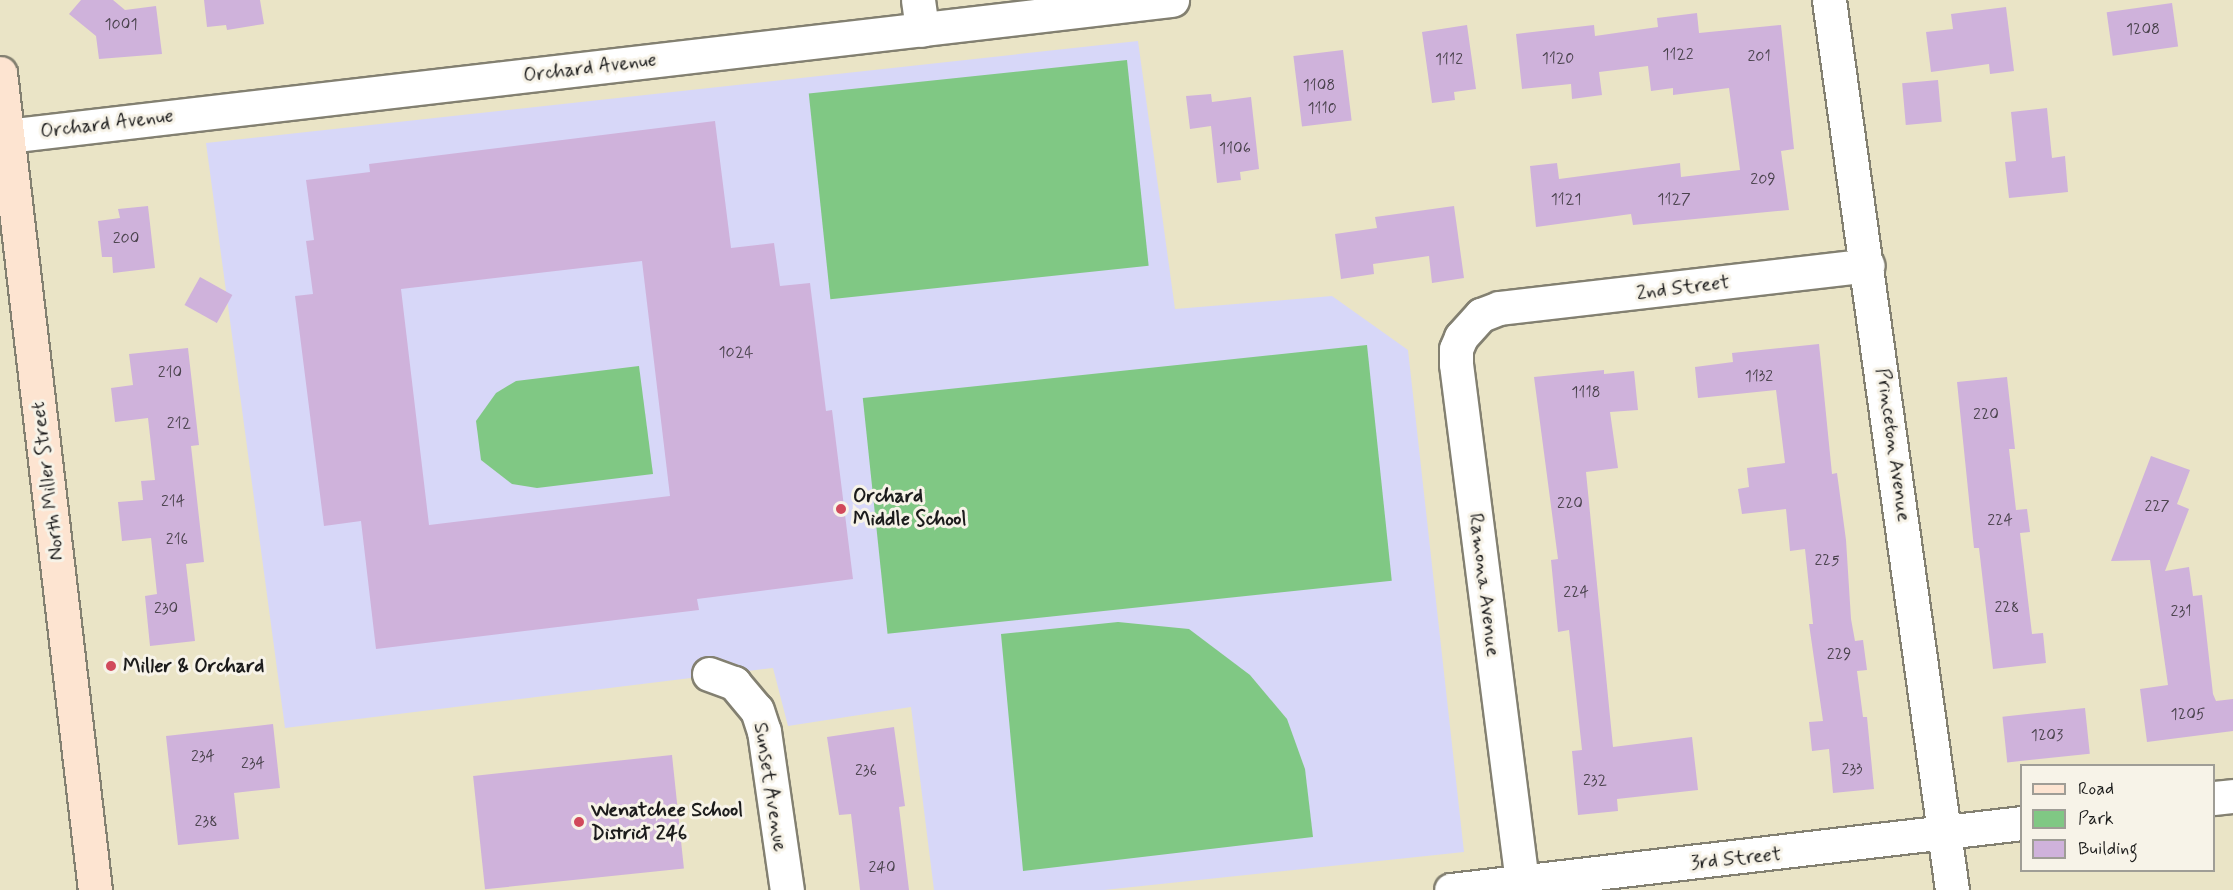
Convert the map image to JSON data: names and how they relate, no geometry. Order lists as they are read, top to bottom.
{
  "streets": {
    "main road": ["North Miller Street"],
    "street": [
      "Orchard Avenue",
      "2nd Street",
      "Princeton Avenue",
      "Ramona Avenue",
      "Sunset Avenue",
      "3rd Street"
    ]
  },
  "crossings": [
    ["Orchard Avenue", "North Miller Street"],
    ["2nd Street", "Princeton Avenue"],
    ["2nd Street", "Ramona Avenue"],
    ["Princeton Avenue", "3rd Street"],
    ["Ramona Avenue", "3rd Street"]
  ],
  "places": ["Orchard Middle School", "Miller & Orchard", "Wenatchee School District 246"],
  "house_numbers": [
    "1001",
    "1208",
    "1122",
    "201",
    "1120",
    "1112",
    "1108",
    "1110",
    "1106",
    "209",
    "1121",
    "1127",
    "200",
    "1024",
    "210",
    "1132",
    "1118",
    "220",
    "212",
    "214",
    "220",
    "227",
    "224",
    "216",
    "225",
    "224",
    "228",
    "230",
    "231",
    "229",
    "1205",
    "1203",
    "234",
    "234",
    "233",
    "236",
    "232",
    "238",
    "240"
  ],
  "legend": ["Road", "Park", "Building"]
}
